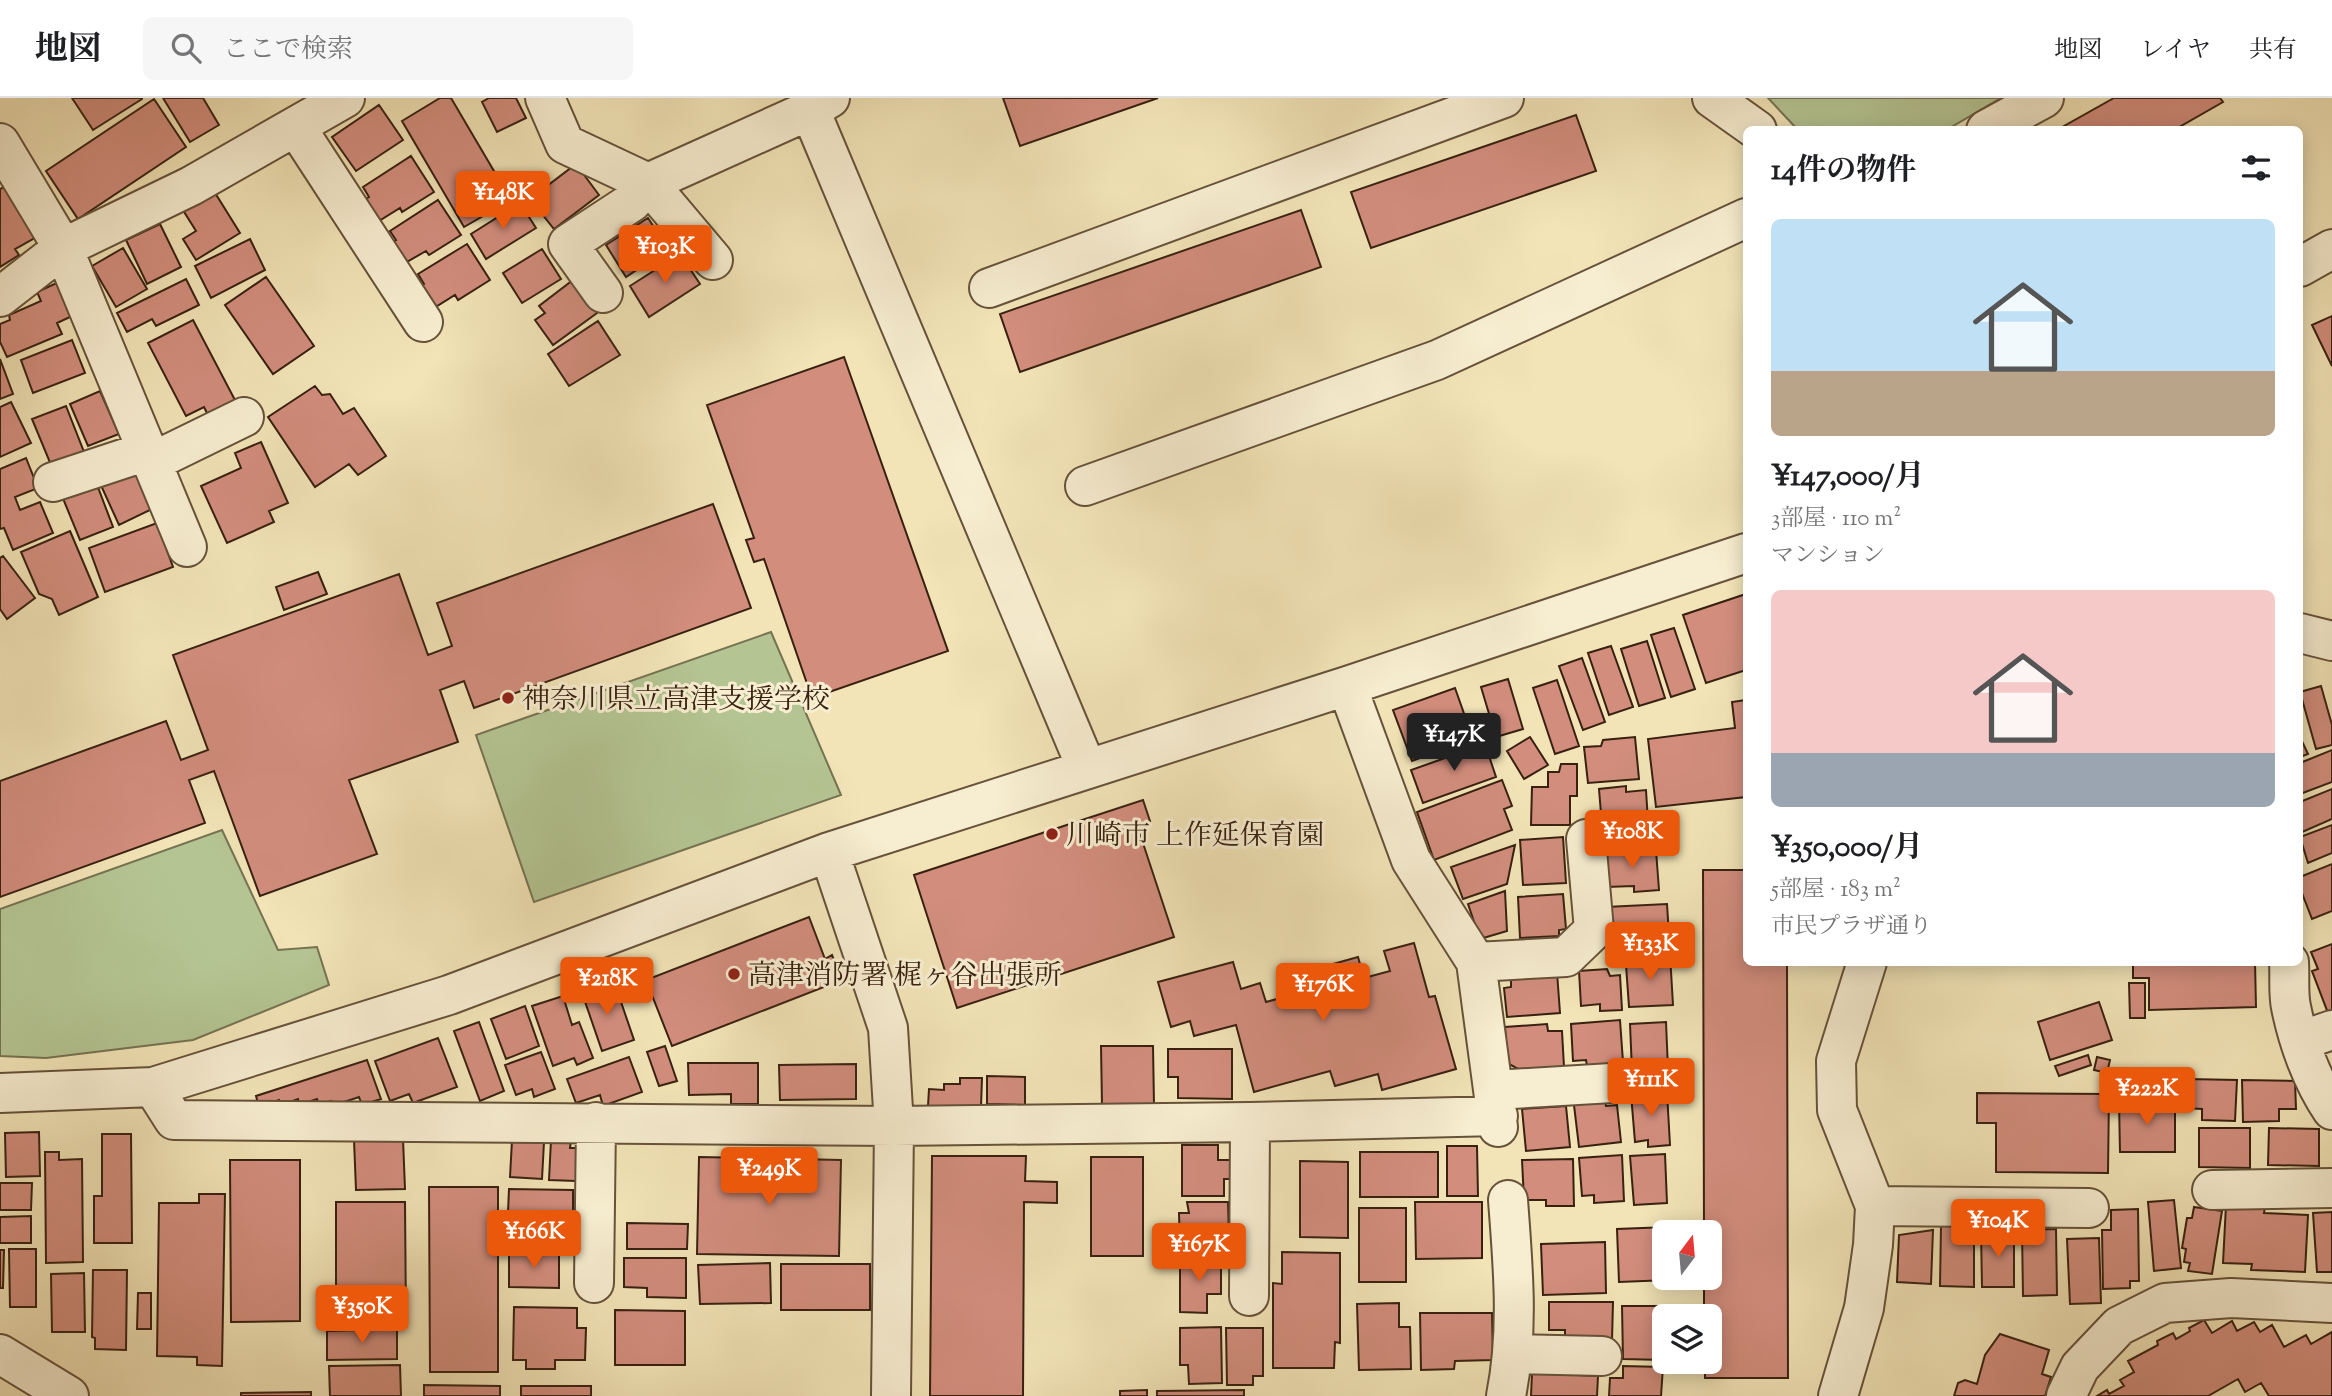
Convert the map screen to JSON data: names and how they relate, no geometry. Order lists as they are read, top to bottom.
{
  "places": ["神奈川県立高津支援学校", "川崎市 上作延保育園", "高津消防署 梶ヶ谷出張所"],
  "north": "top",
  "page": {
    "header": "地図",
    "search": "ここで検索",
    "nav": ["地図", "レイヤ", "共有"],
    "heading": "14件の物件",
    "price": [
      "¥148K",
      "¥103K",
      "¥147K",
      "¥108K",
      "¥133K",
      "¥218K",
      "¥176K",
      "¥111K",
      "¥222K",
      "¥249K",
      "¥104K",
      "¥166K",
      "¥167K",
      "¥350K"
    ],
    "list": [
      {
        "name": "¥147,000/月",
        "note": "3部屋 · 110 m² · マンション"
      },
      {
        "name": "¥350,000/月",
        "note": "5部屋 · 183 m² · 市民プラザ通り"
      }
    ]
  }
}
